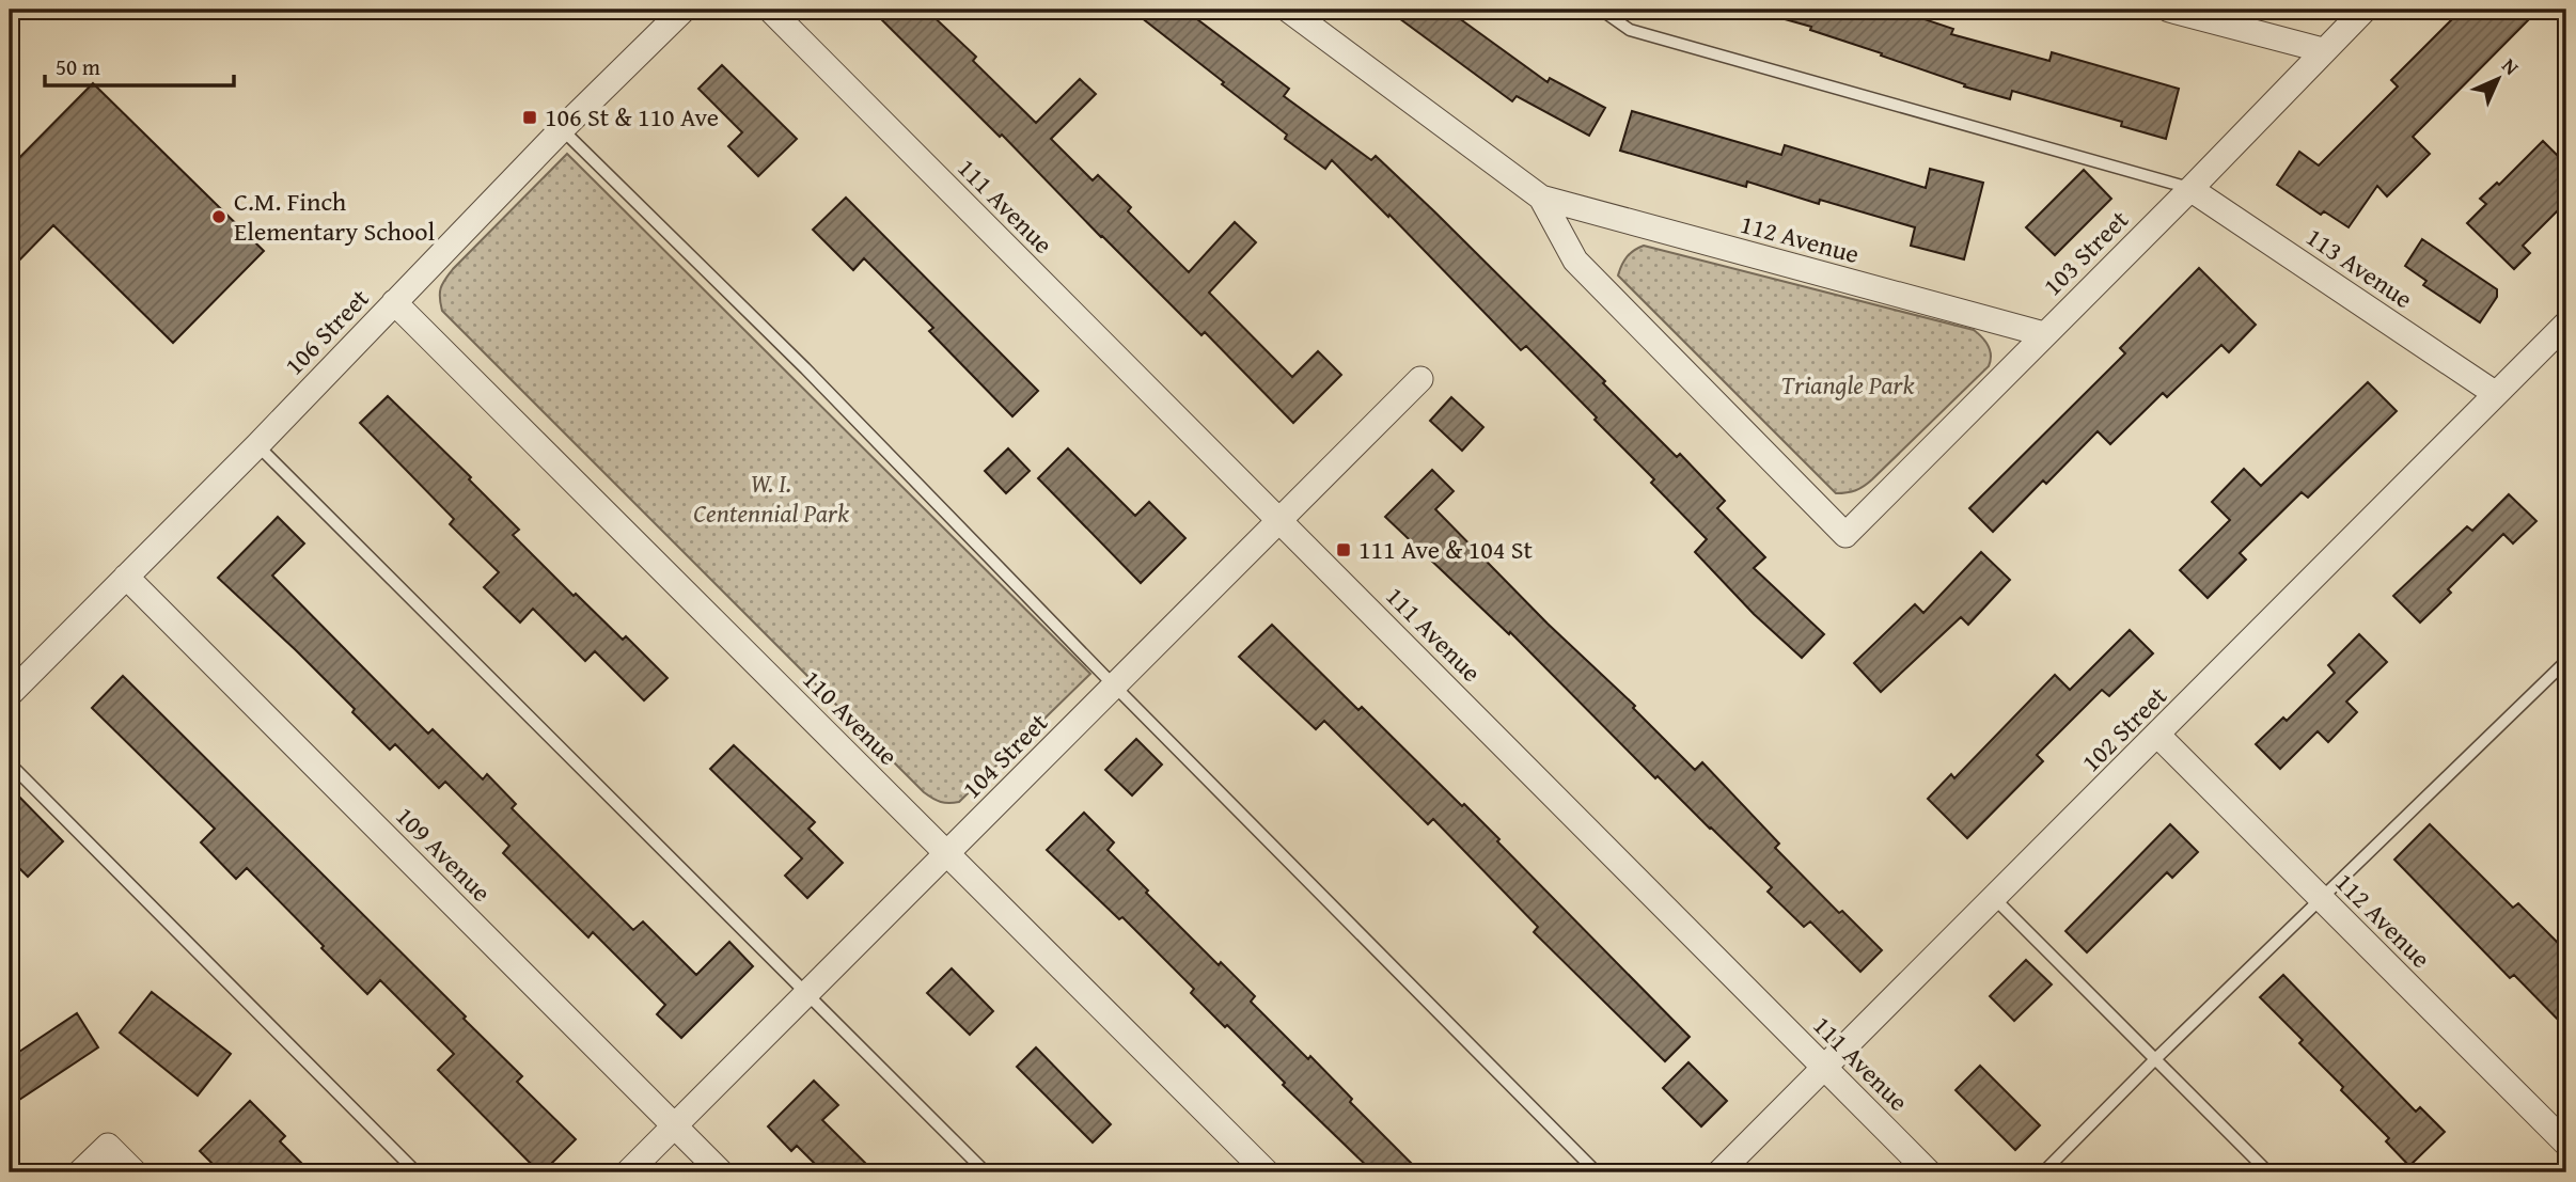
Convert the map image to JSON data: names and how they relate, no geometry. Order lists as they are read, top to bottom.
{
  "streets": {
    "street": [
      "111 Avenue",
      "112 Avenue",
      "103 Street",
      "113 Avenue",
      "106 Street",
      "110 Avenue",
      "102 Street",
      "104 Street",
      "109 Avenue"
    ]
  },
  "crossings": [
    ["111 Avenue", "102 Street"],
    ["111 Avenue", "104 Street"],
    ["112 Avenue", "103 Street"],
    ["112 Avenue", "102 Street"],
    ["103 Street", "113 Avenue"],
    ["113 Avenue", "102 Street"],
    ["106 Street", "110 Avenue"],
    ["106 Street", "109 Avenue"],
    ["110 Avenue", "104 Street"],
    ["104 Street", "109 Avenue"]
  ],
  "parks": ["Triangle Park", "W. I. Centennial Park"],
  "places": {
    "transit": ["106 St & 110 Ave", "111 Ave & 104 St"],
    "other": ["C.M. Finch Elementary School"]
  },
  "scale_bar": "50 m",
  "north": "top right"
}
